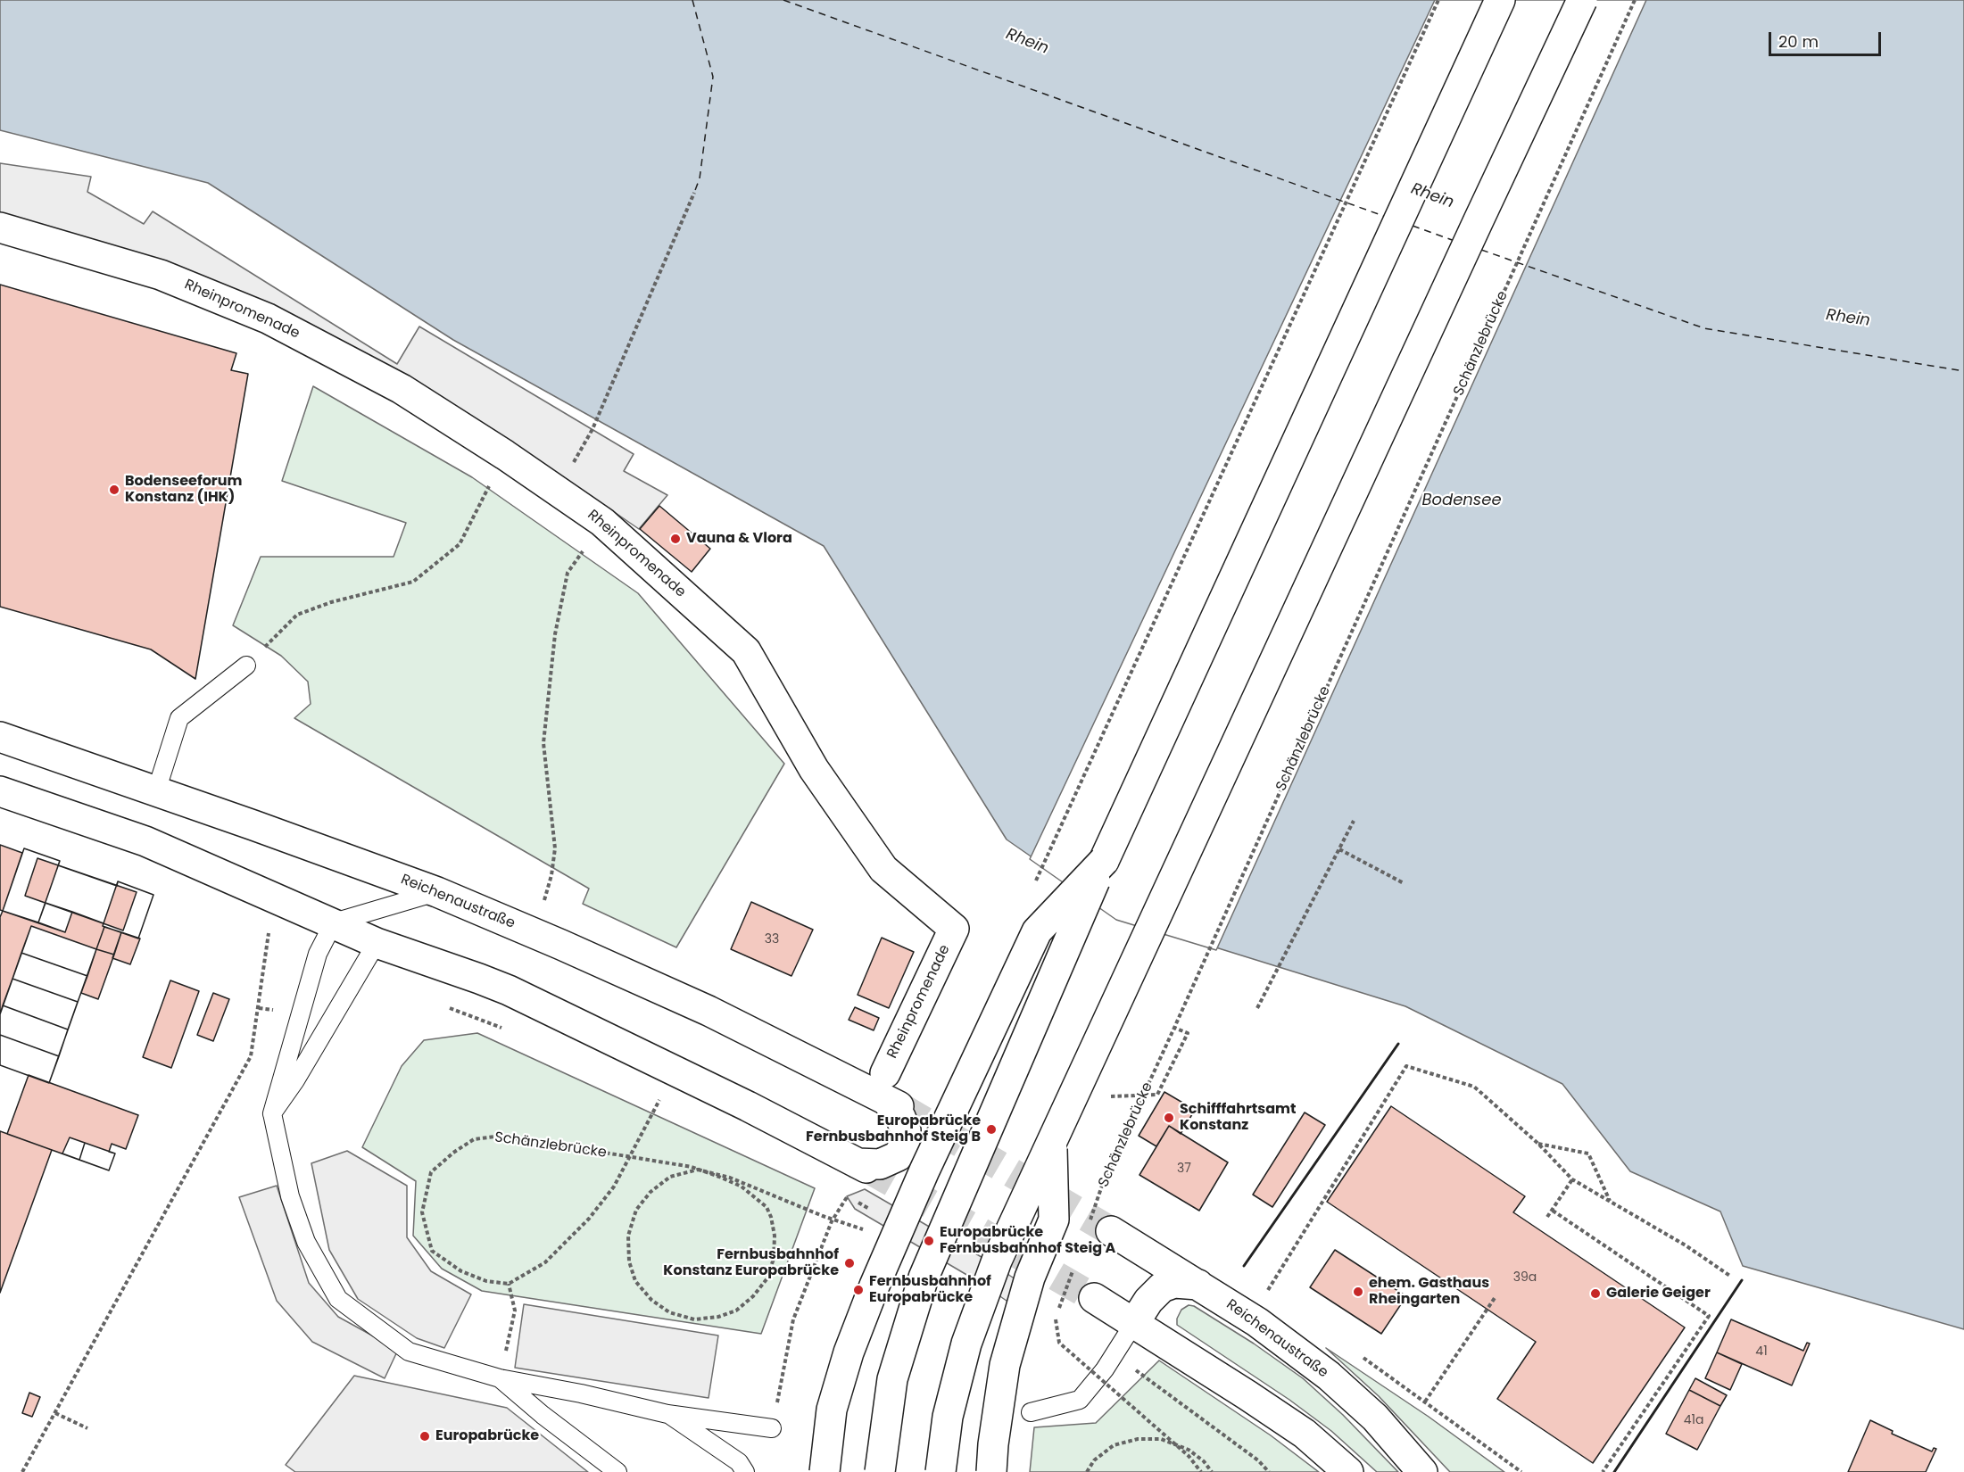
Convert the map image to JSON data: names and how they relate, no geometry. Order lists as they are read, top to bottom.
{
  "streets": {
    "main road": ["Rheinpromenade", "Reichenaustraße"],
    "path": ["Schänzlebrücke"]
  },
  "crossings": [
    ["Rheinpromenade", "Reichenaustraße"],
    ["Schänzlebrücke", "Reichenaustraße"]
  ],
  "water": ["Rhein", "Bodensee"],
  "places": [
    "Bodenseeforum Konstanz (IHK)",
    "Vauna & Vlora",
    "Schifffahrtsamt Konstanz",
    "Europabrücke Fernbusbahnhof Steig B",
    "Europabrücke Fernbusbahnhof Steig A",
    "Fernbusbahnhof Konstanz Europabrücke",
    "Fernbusbahnhof Europabrücke",
    "ehem. Gasthaus Rheingarten",
    "Galerie Geiger",
    "Europabrücke"
  ],
  "house_numbers": [
    "33",
    "37",
    "39a",
    "41",
    "41a"
  ],
  "scale_bar": "20 m"
}
